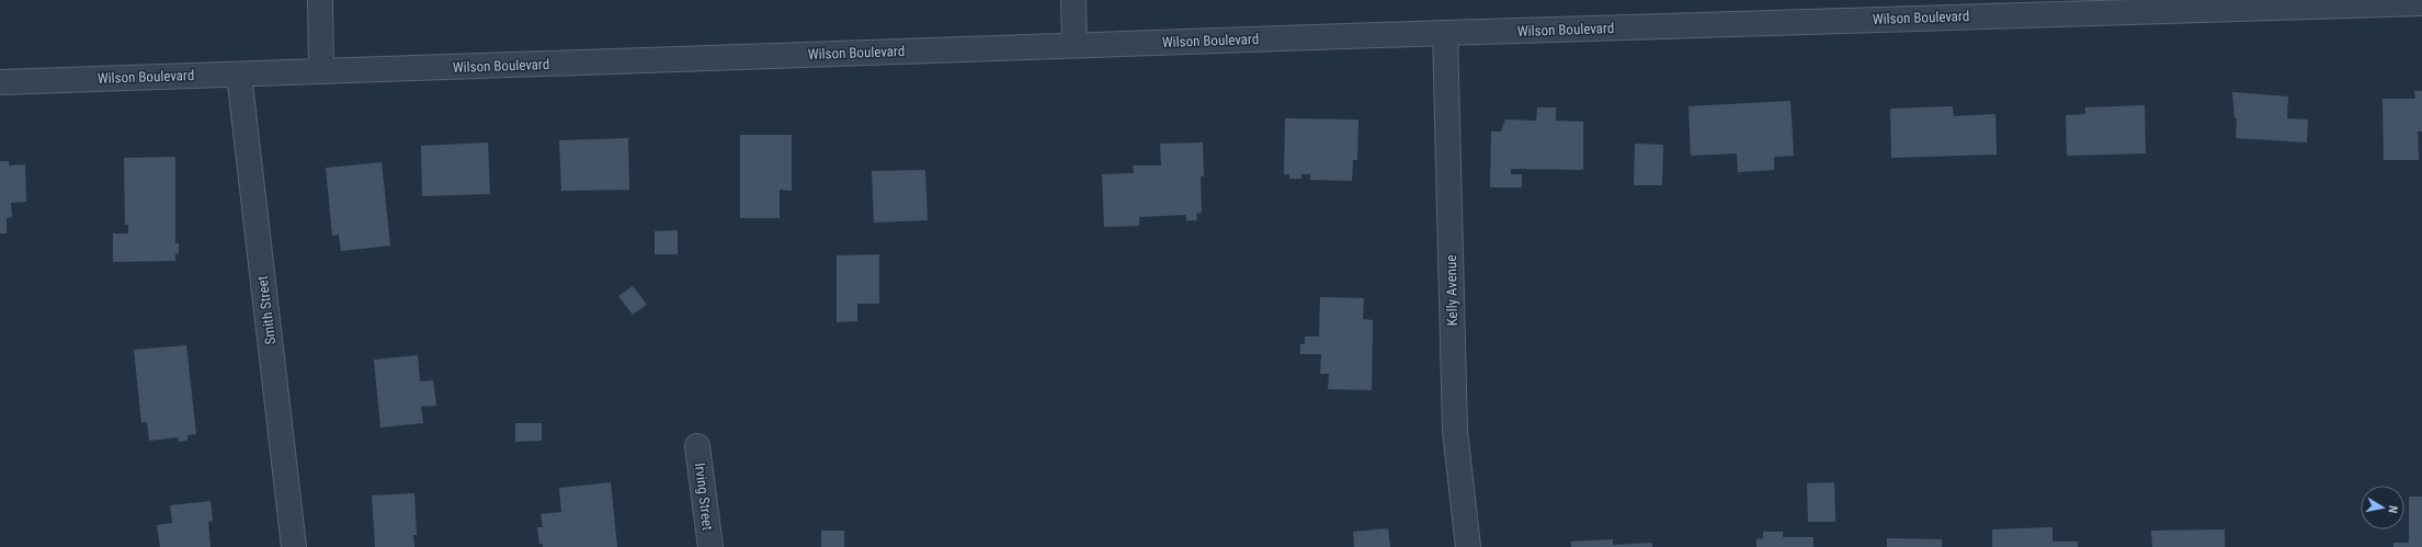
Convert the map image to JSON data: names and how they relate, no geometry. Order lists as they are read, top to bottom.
{
  "streets": {
    "street": [
      "Wilson Boulevard",
      "Kelly Avenue",
      "Smith Street",
      "Irving Street"
    ]
  },
  "crossings": [
    ["Wilson Boulevard", "Kelly Avenue"],
    ["Wilson Boulevard", "Smith Street"]
  ],
  "north": "right"
}
